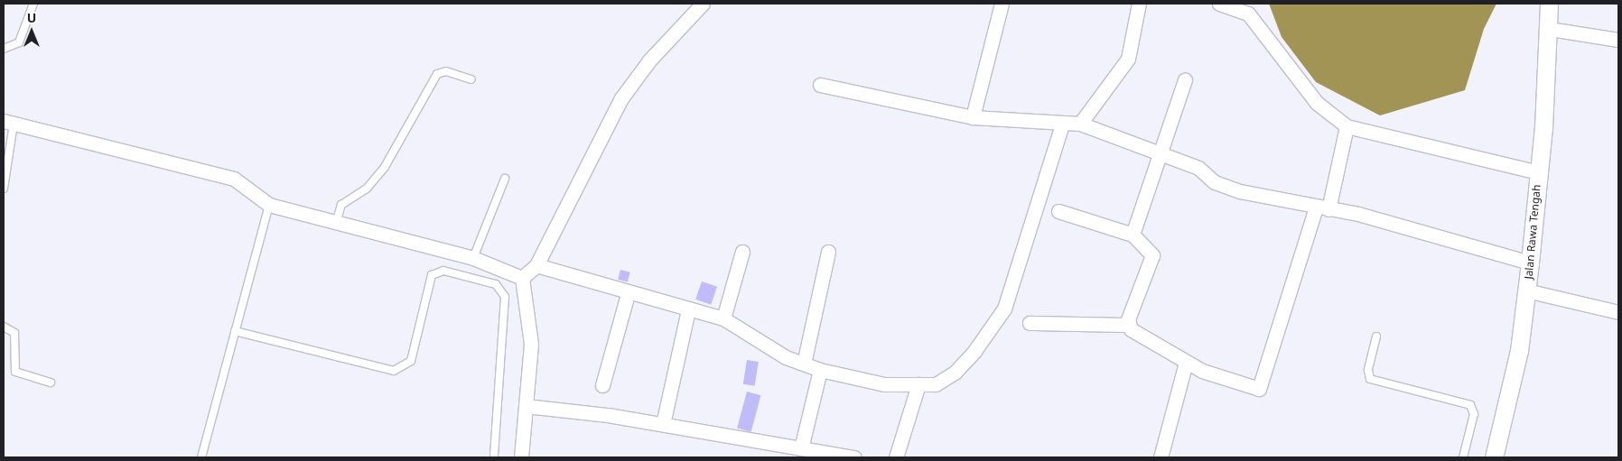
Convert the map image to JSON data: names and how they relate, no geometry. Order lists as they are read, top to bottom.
{
  "streets": {
    "street": ["Jalan Rawa Tengah"]
  },
  "north": "top"
}
